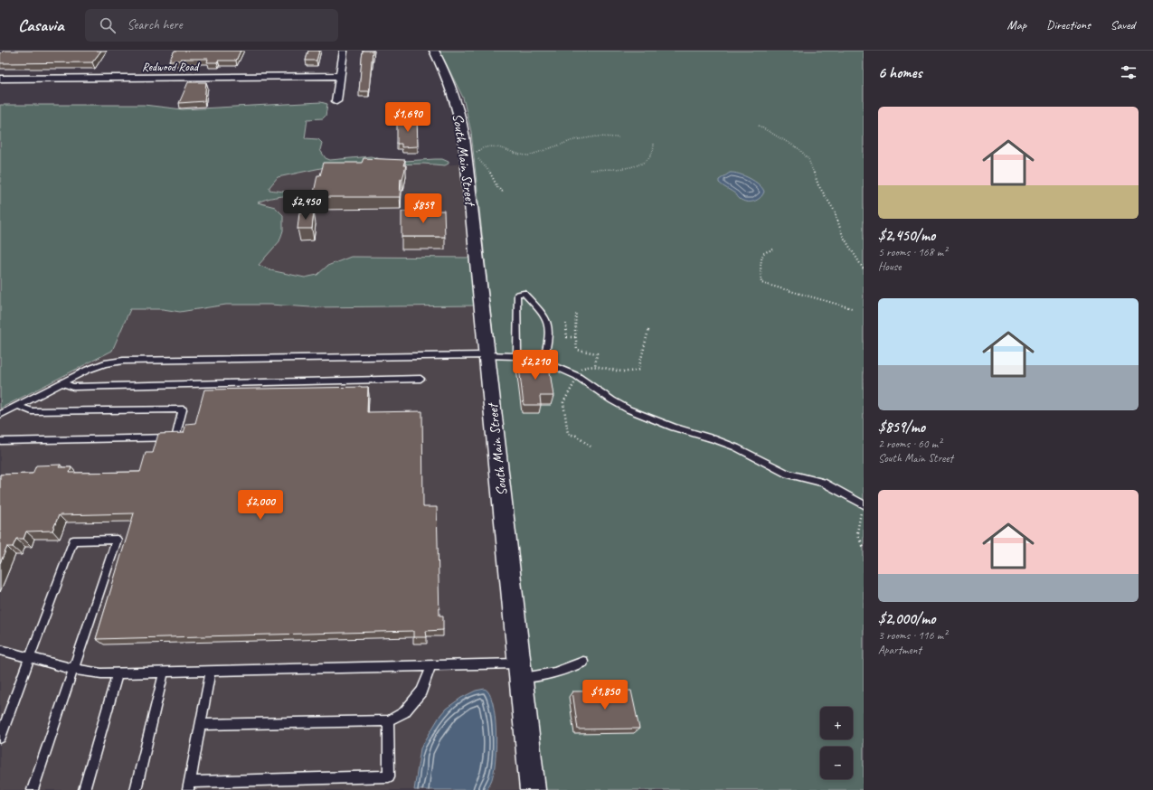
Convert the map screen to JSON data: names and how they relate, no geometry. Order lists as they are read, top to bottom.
{
  "streets": {
    "street": ["Redwood Road", "South Main Street"]
  },
  "page": {
    "header": "Casavia",
    "search": "Search here",
    "nav": ["Map", "Directions", "Saved"],
    "heading": "6 homes",
    "list": [
      {
        "name": "$2,450/mo",
        "note": "5 rooms · 168 m² · House"
      },
      {
        "name": "$859/mo",
        "note": "2 rooms · 60 m² · South Main Street"
      },
      {
        "name": "$2,000/mo",
        "note": "3 rooms · 116 m² · Apartment"
      }
    ],
    "price": [
      "$1,690",
      "$2,450",
      "$859",
      "$2,210",
      "$2,000",
      "$1,850"
    ],
    "map_buttons": ["+", "−"]
  }
}
